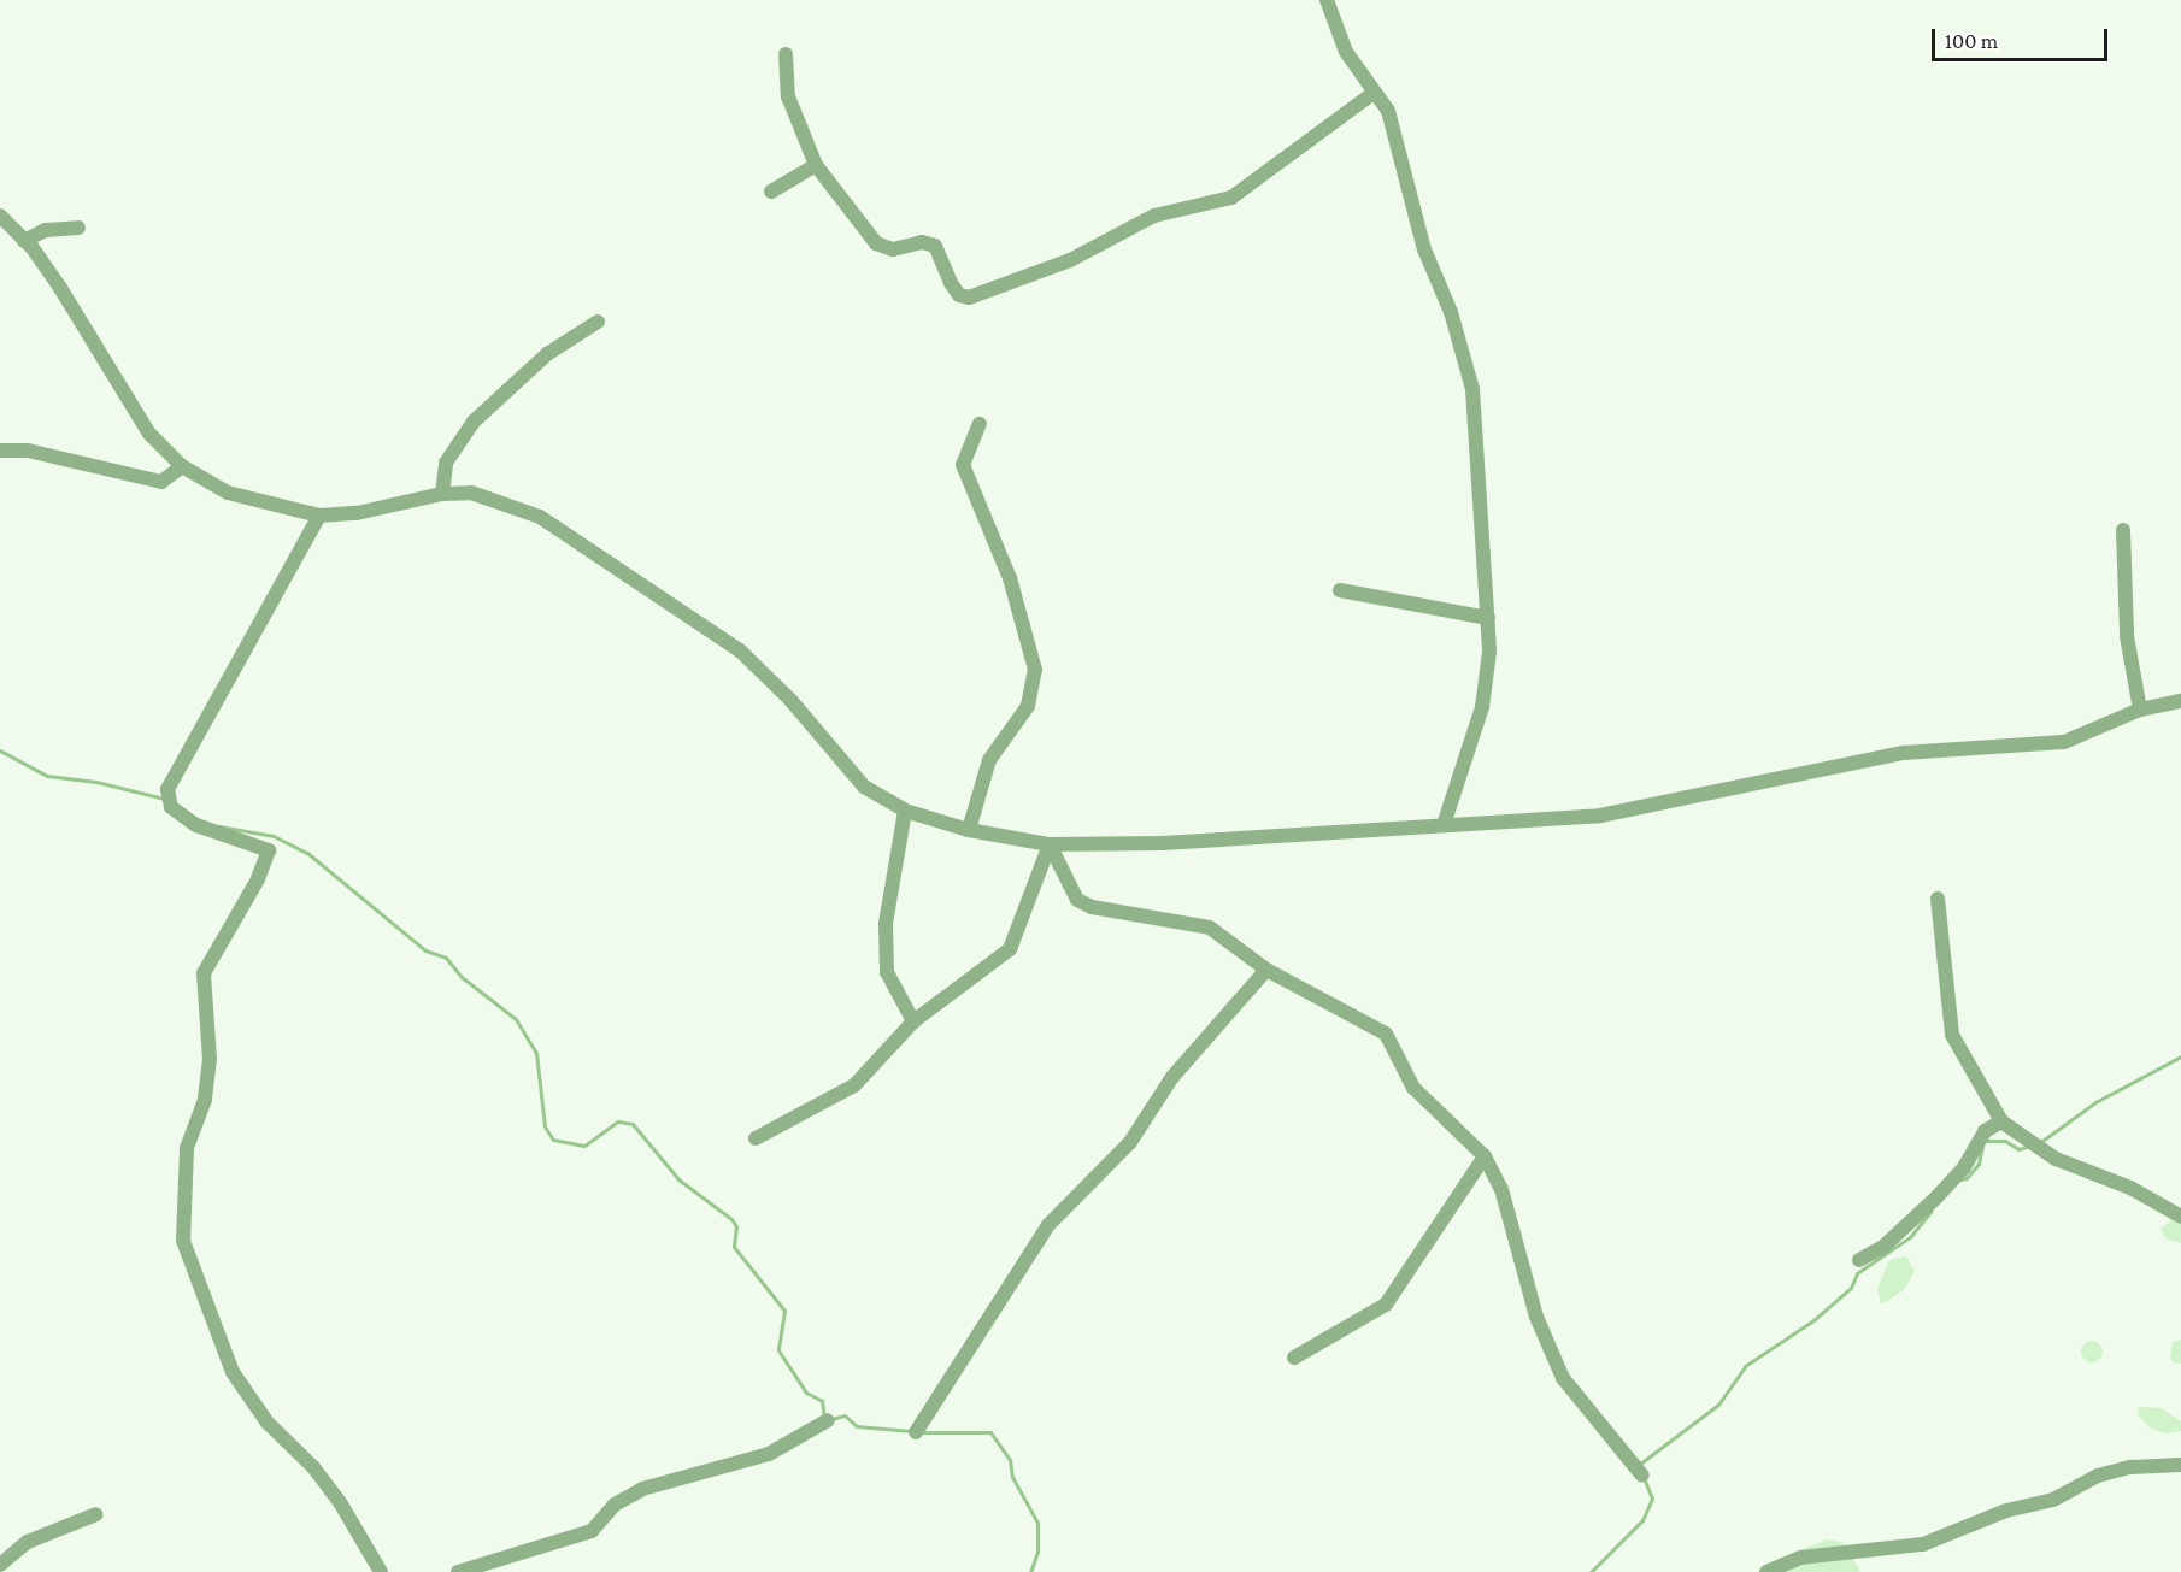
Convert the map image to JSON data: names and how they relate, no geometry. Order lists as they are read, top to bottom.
{
  "scale_bar": "100 m"
}
